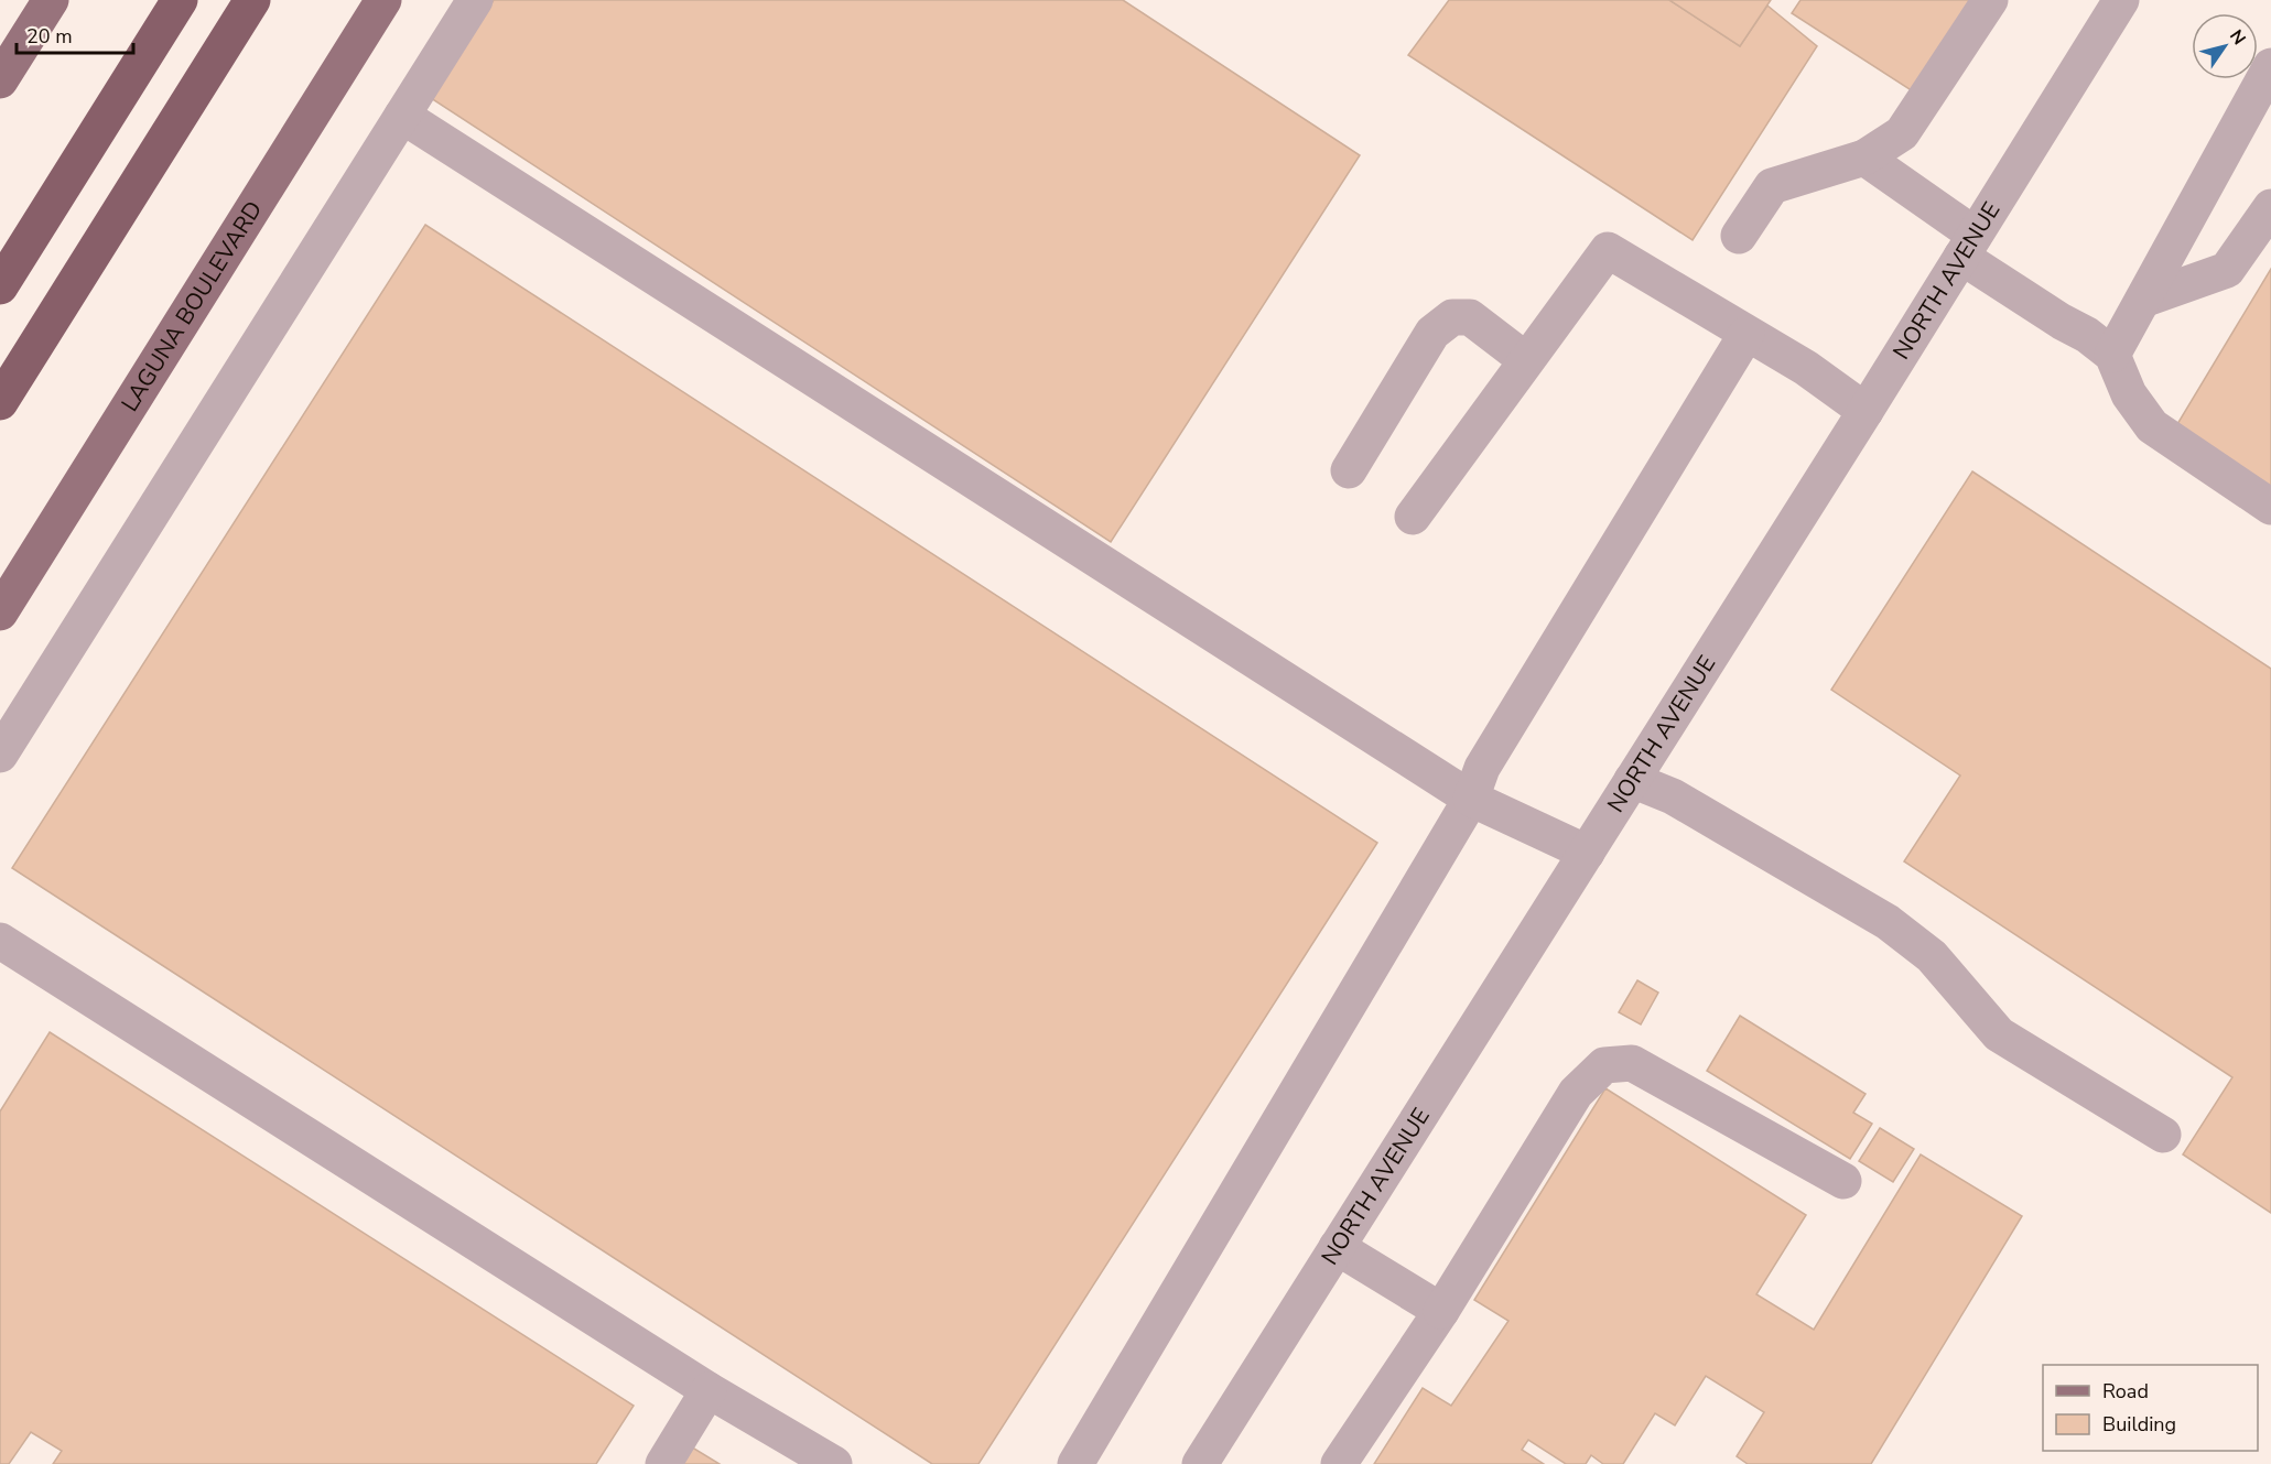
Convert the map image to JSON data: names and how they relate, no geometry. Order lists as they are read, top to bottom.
{
  "streets": {
    "main road": ["LAGUNA BOULEVARD"],
    "street": ["NORTH AVENUE"]
  },
  "legend": ["Road", "Building"],
  "scale_bar": "20 m",
  "north": "top right"
}
